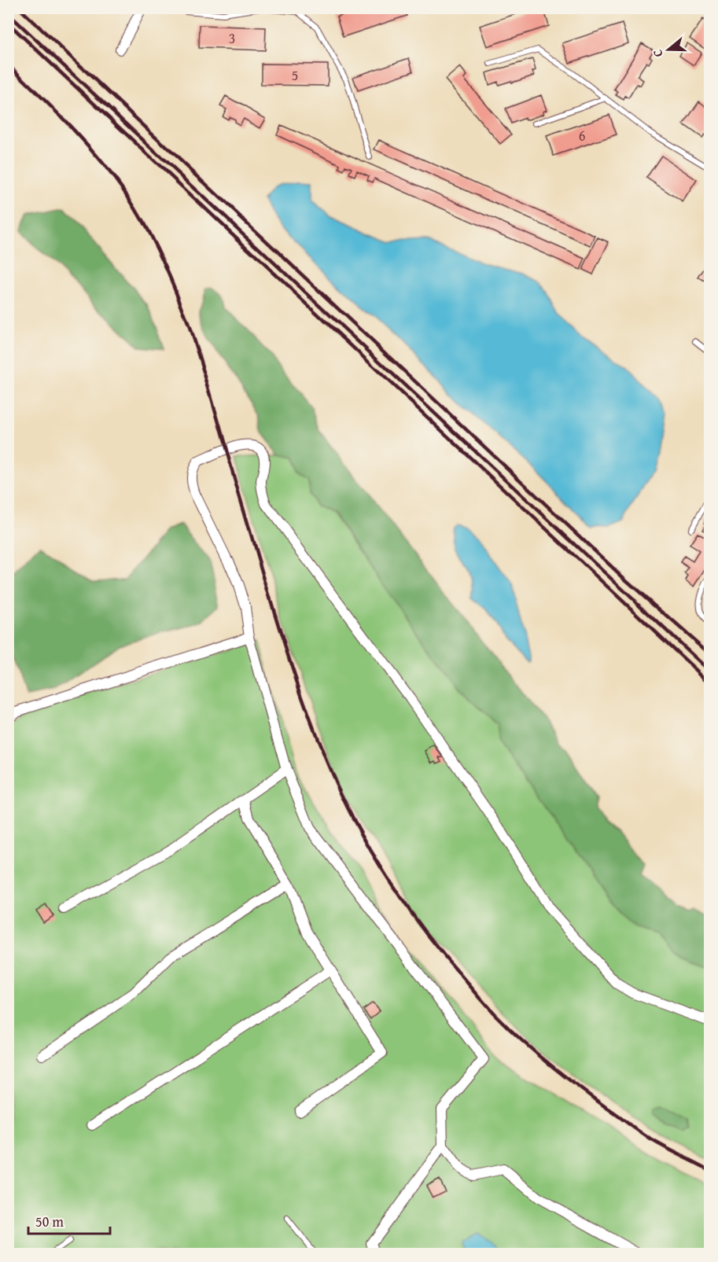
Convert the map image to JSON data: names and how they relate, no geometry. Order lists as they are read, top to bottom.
{
  "house_numbers": ["3", "5", "6"],
  "scale_bar": "50 m",
  "north": "left"
}
